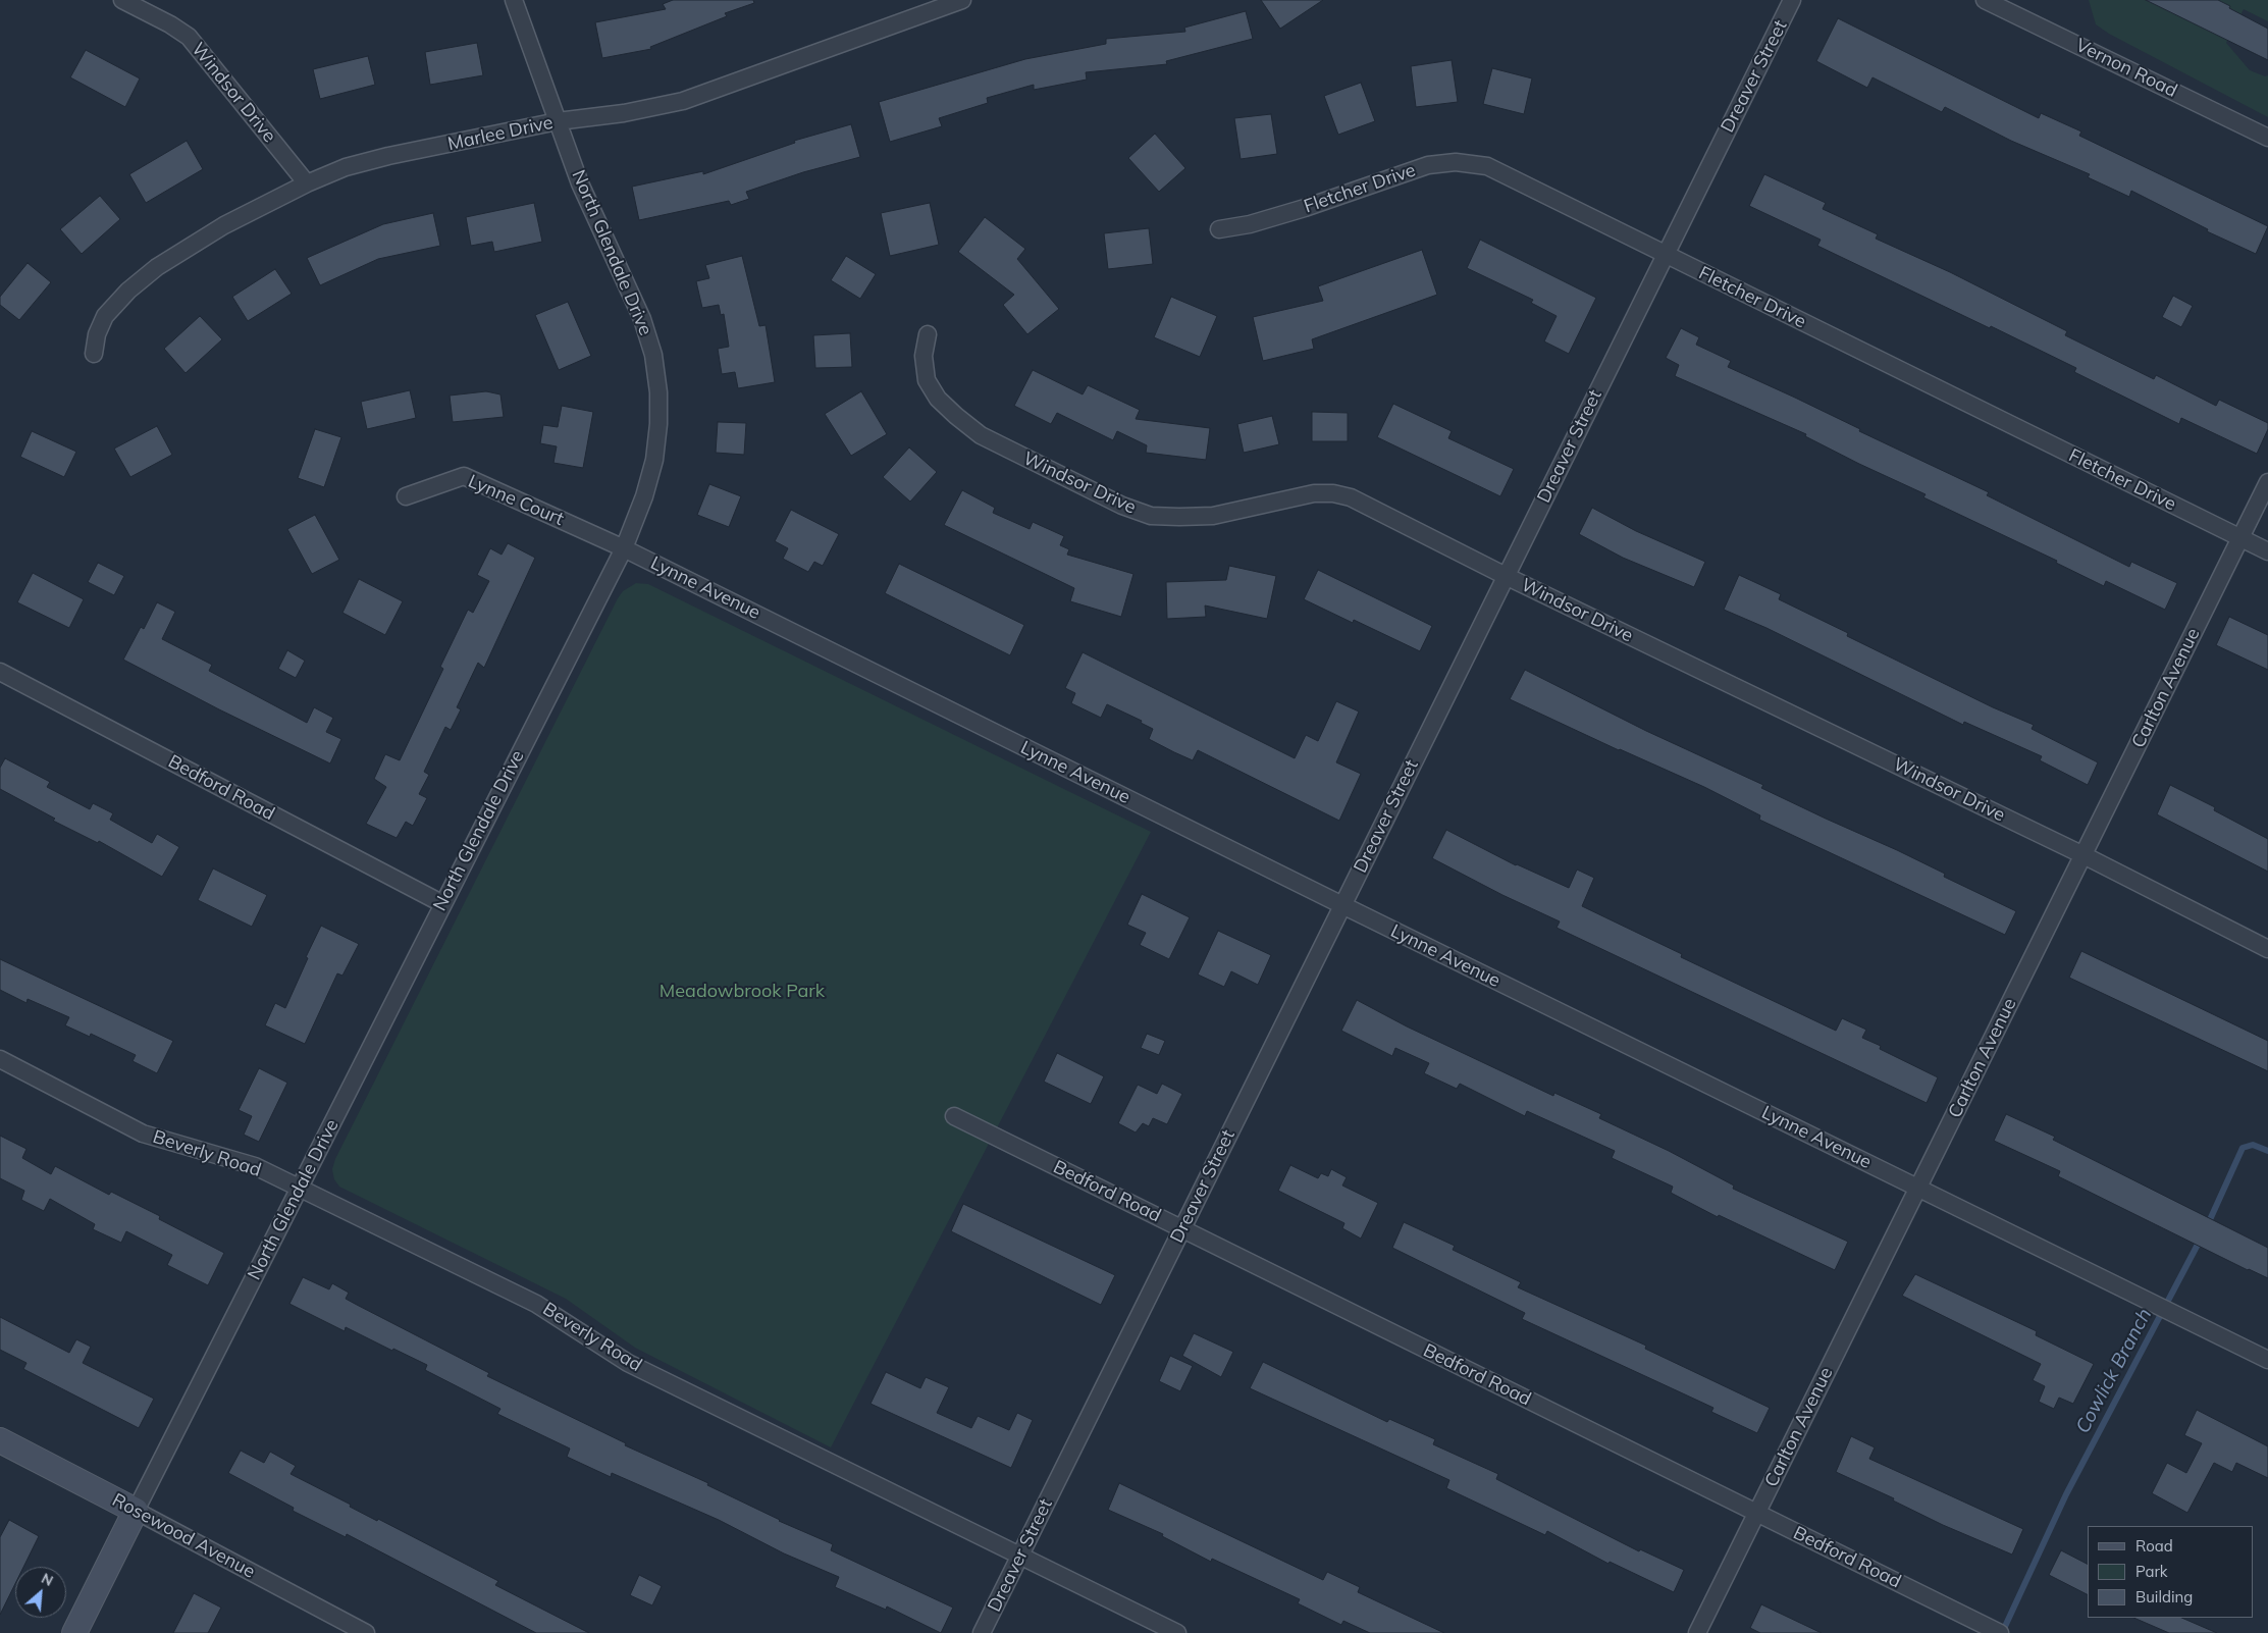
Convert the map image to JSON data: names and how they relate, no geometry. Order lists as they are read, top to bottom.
{
  "streets": {
    "street": [
      "Vernon Road",
      "Dreaver Street",
      "Windsor Drive",
      "Marlee Drive",
      "Fletcher Drive",
      "North Glendale Drive",
      "Lynne Court",
      "Lynne Avenue",
      "Carlton Avenue",
      "Bedford Road",
      "Beverly Road",
      "Rosewood Avenue"
    ]
  },
  "crossings": [
    ["Dreaver Street", "Windsor Drive"],
    ["Dreaver Street", "Fletcher Drive"],
    ["Dreaver Street", "Lynne Avenue"],
    ["Dreaver Street", "Bedford Road"],
    ["Dreaver Street", "Beverly Road"],
    ["Windsor Drive", "Marlee Drive"],
    ["Windsor Drive", "Carlton Avenue"],
    ["Marlee Drive", "North Glendale Drive"],
    ["Fletcher Drive", "Carlton Avenue"],
    ["North Glendale Drive", "Lynne Court"],
    ["North Glendale Drive", "Lynne Avenue"],
    ["North Glendale Drive", "Bedford Road"],
    ["North Glendale Drive", "Beverly Road"],
    ["North Glendale Drive", "Rosewood Avenue"],
    ["Lynne Court", "Lynne Avenue"],
    ["Lynne Avenue", "Carlton Avenue"],
    ["Carlton Avenue", "Bedford Road"]
  ],
  "water": ["Cowlick Branch"],
  "parks": ["Meadowbrook Park"],
  "legend": ["Road", "Park", "Building"],
  "north": "top right"
}
